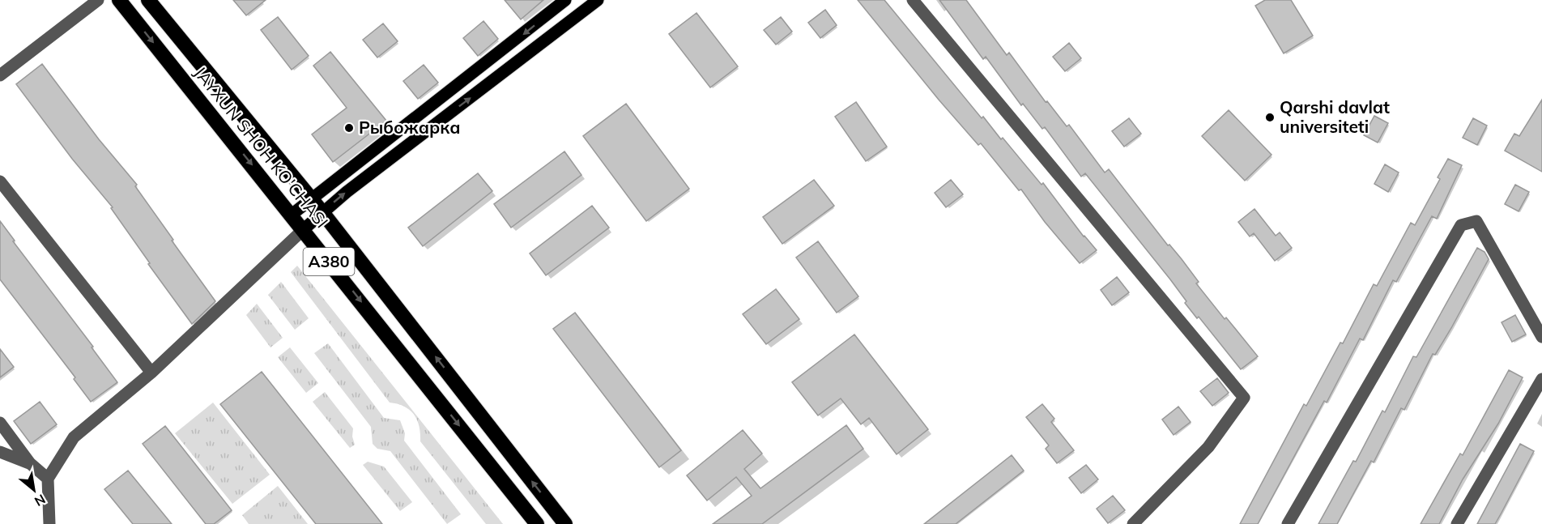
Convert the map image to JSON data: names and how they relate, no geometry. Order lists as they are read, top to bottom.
{
  "streets": {
    "highway": ["JAYXUN SHOH KO'CHASI", "A380"]
  },
  "places": ["Qarshi davlat universiteti", "Рыбожарка"],
  "north": "bottom right"
}
